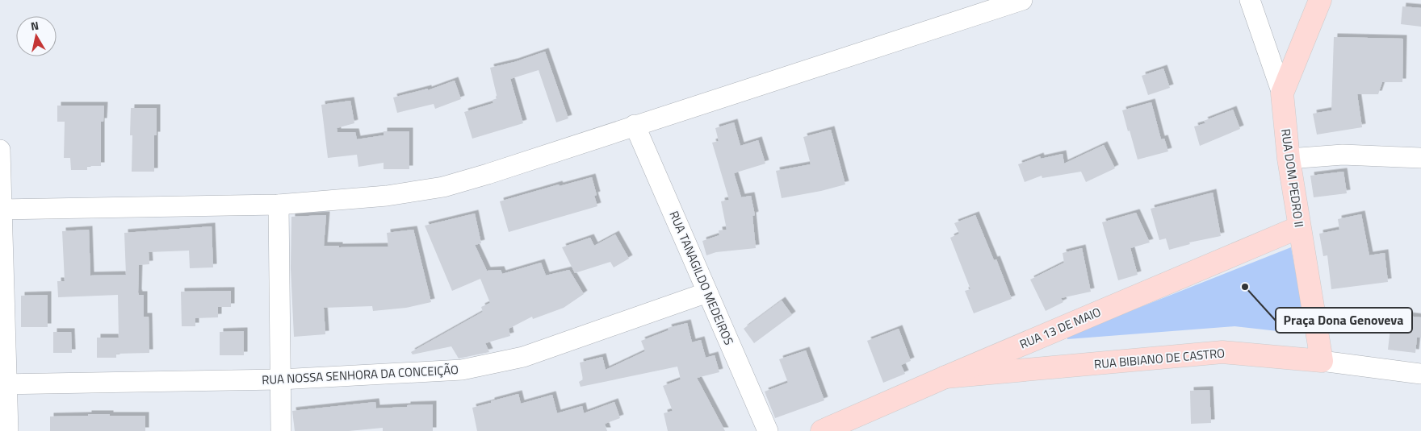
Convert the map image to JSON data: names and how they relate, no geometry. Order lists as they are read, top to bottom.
{
  "streets": {
    "main road": ["RUA DOM PEDRO II", "RUA 13 DE MAIO", "RUA BIBIANO DE CASTRO"],
    "street": ["RUA TANAGILDO MEDEIROS", "RUA NOSSA SENHORA DA CONCEIÇÃO"]
  },
  "crossings": [
    ["RUA DOM PEDRO II", "RUA 13 DE MAIO"],
    ["RUA DOM PEDRO II", "RUA BIBIANO DE CASTRO"],
    ["RUA TANAGILDO MEDEIROS", "RUA NOSSA SENHORA DA CONCEIÇÃO"],
    ["RUA 13 DE MAIO", "RUA BIBIANO DE CASTRO"]
  ],
  "places": ["Praça Dona Genoveva"],
  "north": "top"
}
